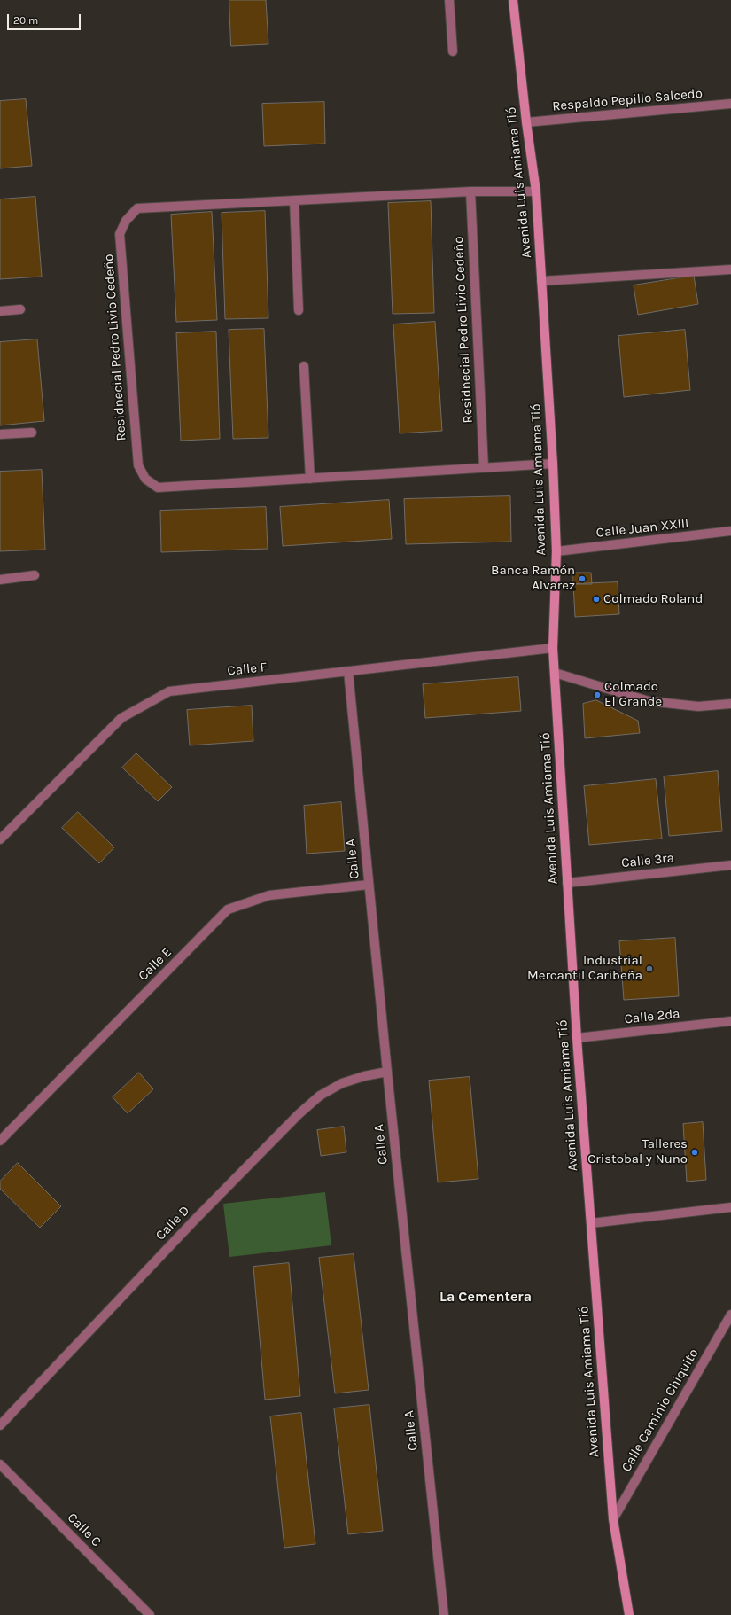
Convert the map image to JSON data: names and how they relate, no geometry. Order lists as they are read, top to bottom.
{
  "streets": {
    "main road": ["Avenida Luis Amiama Tió"],
    "street": [
      "Respaldo Pepillo Salcedo",
      "Residnecial Pedro Livio Cedeño",
      "Calle Juan XXIII",
      "Calle F",
      "Calle A",
      "Calle 3ra",
      "Calle E",
      "Calle 2da",
      "Calle D",
      "Calle Caminio Chiquito",
      "Calle C"
    ]
  },
  "crossings": [
    ["Respaldo Pepillo Salcedo", "Avenida Luis Amiama Tió"],
    ["Avenida Luis Amiama Tió", "Residnecial Pedro Livio Cedeño"],
    ["Avenida Luis Amiama Tió", "Calle Juan XXIII"],
    ["Avenida Luis Amiama Tió", "Calle F"],
    ["Avenida Luis Amiama Tió", "Calle 3ra"],
    ["Avenida Luis Amiama Tió", "Calle 2da"],
    ["Avenida Luis Amiama Tió", "Calle Caminio Chiquito"],
    ["Calle F", "Calle A"],
    ["Calle A", "Calle E"],
    ["Calle A", "Calle D"]
  ],
  "districts": ["La Cementera"],
  "places": [
    "Banca Ramón Alvarez",
    "Colmado Roland",
    "Colmado El Grande",
    "Industrial Mercantil Caribeña",
    "Talleres Cristobal y Nuno"
  ],
  "scale_bar": "20 m"
}
